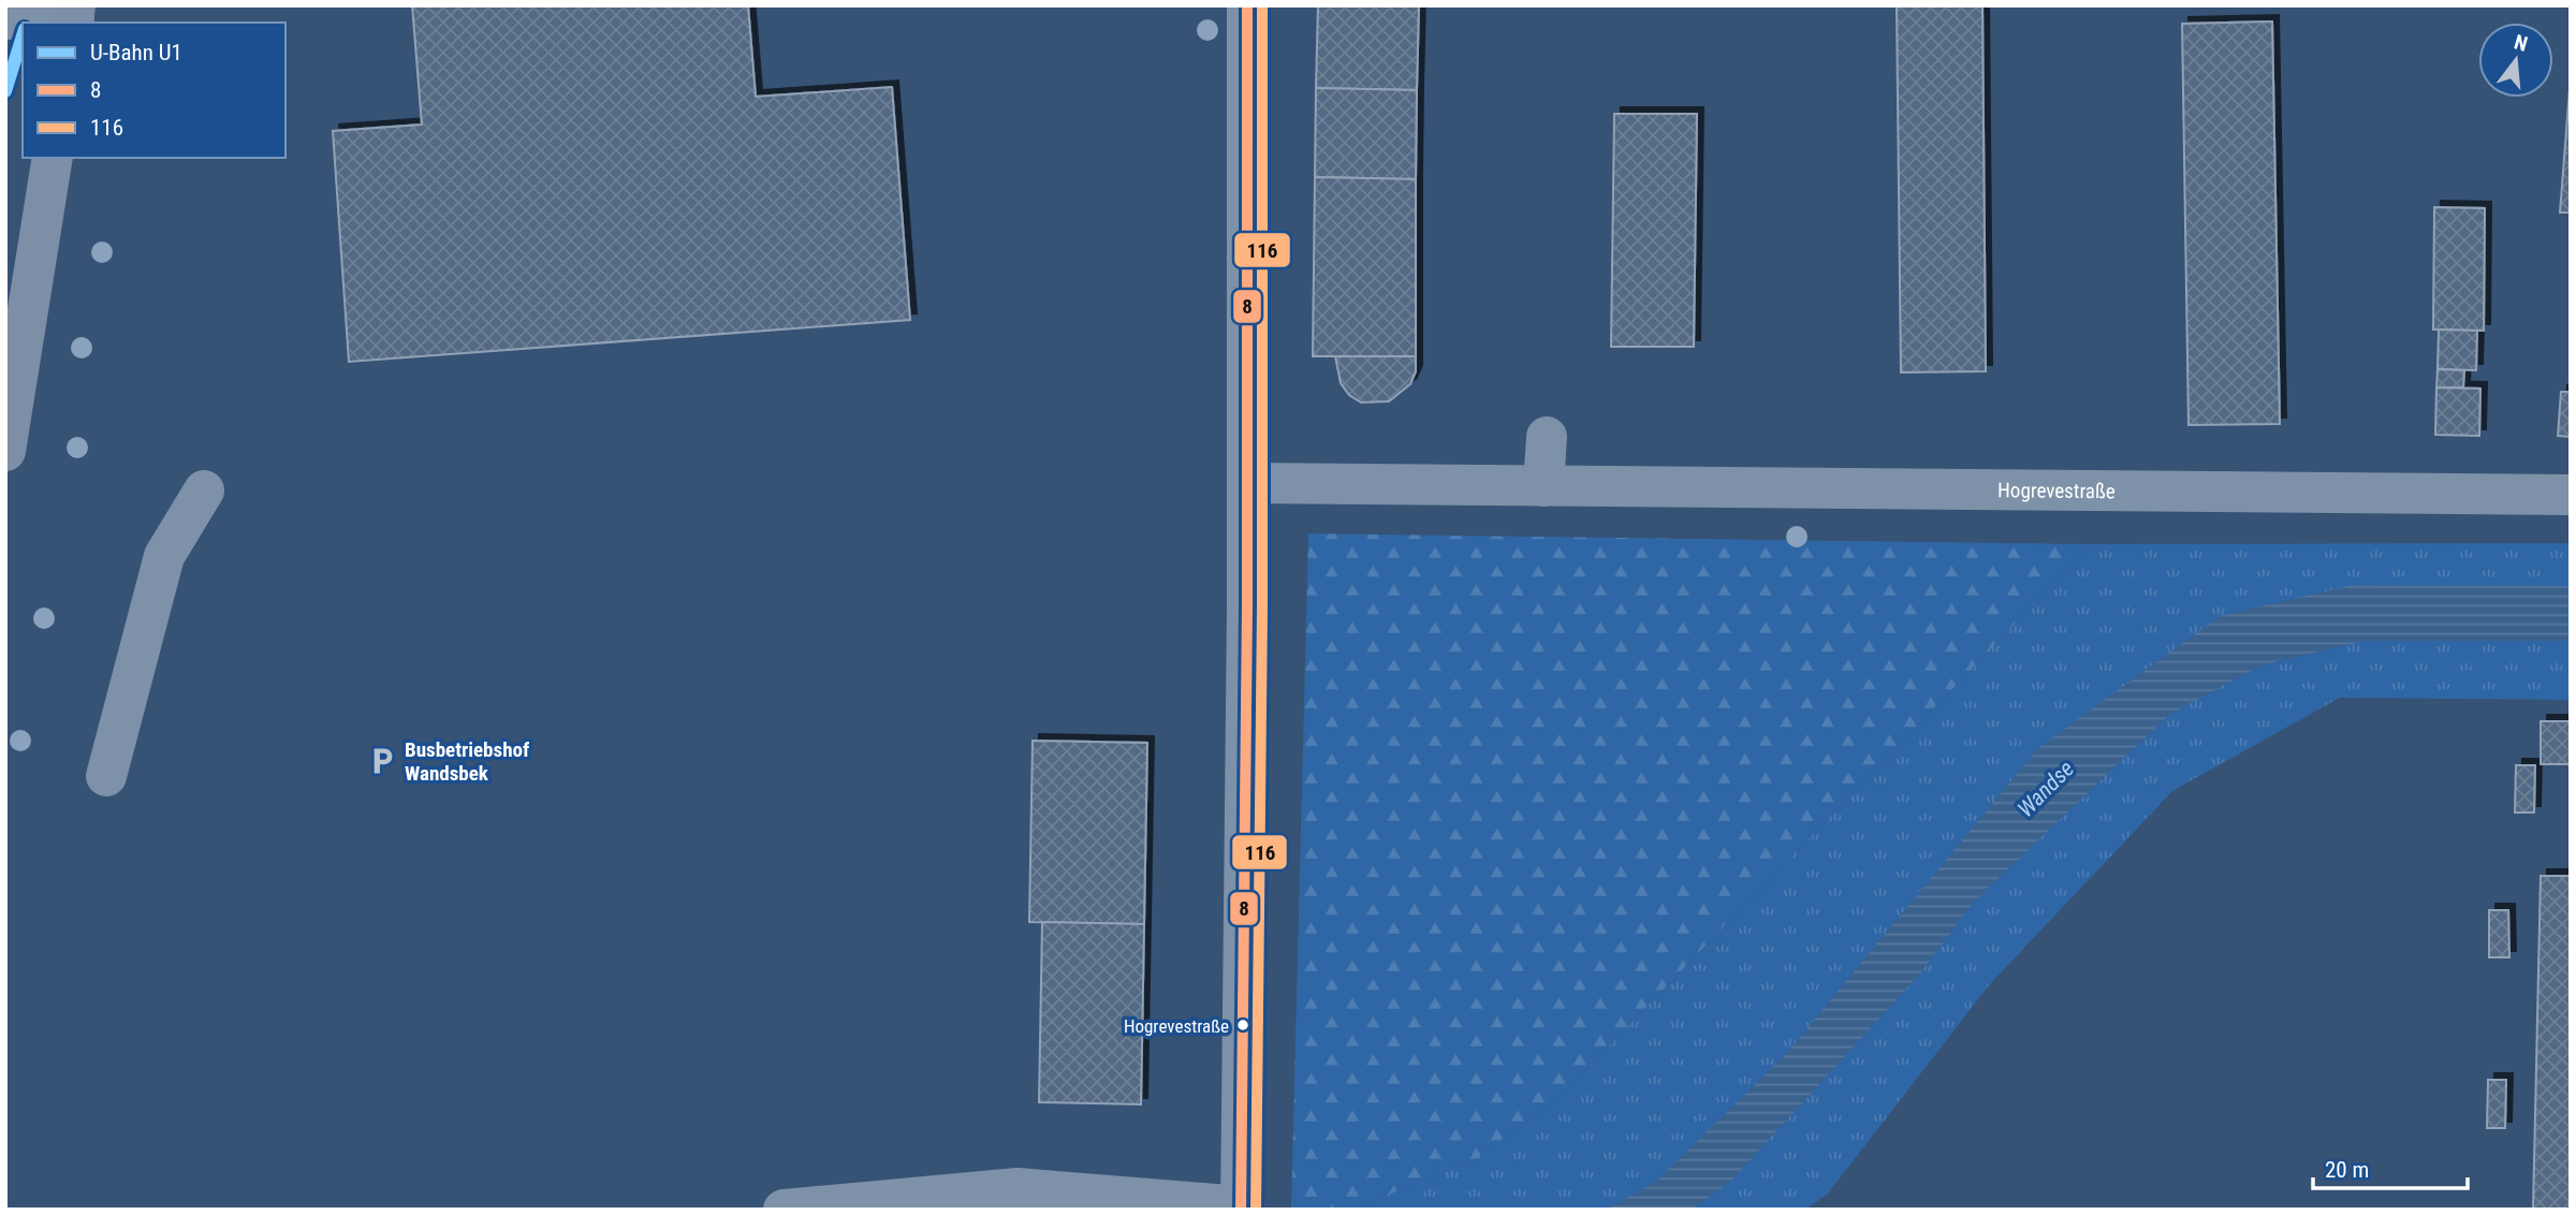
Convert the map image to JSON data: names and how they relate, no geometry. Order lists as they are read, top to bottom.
{
  "streets": {
    "street": ["Hogrevestraße"]
  },
  "water": ["Wandse"],
  "places": {
    "parking": ["Busbetriebshof Wandsbek"],
    "other": ["Hogrevestraße"]
  },
  "lines": ["transit line 8", "transit line 116", "metro line U1"],
  "legend": ["U-Bahn U1", "8", "116"],
  "scale_bar": "20 m",
  "north": "top"
}
